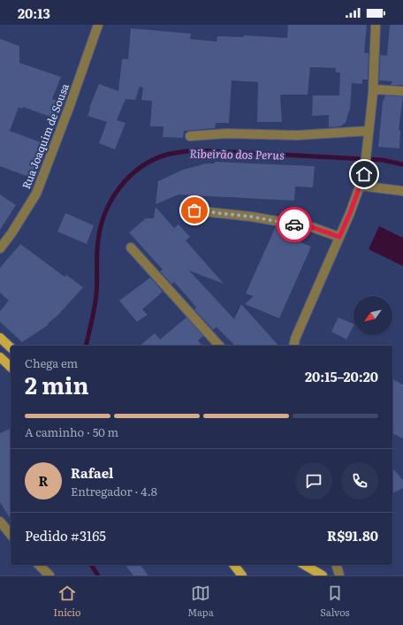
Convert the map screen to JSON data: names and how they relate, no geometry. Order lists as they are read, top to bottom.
{
  "streets": {
    "street": ["Rua Joaquim de Sousa"]
  },
  "water": ["Ribeirão dos Perus"],
  "north": "bottom left",
  "page": {
    "status": "20:13",
    "heading": ["2 min", "Chega em", "20:15–20:20"],
    "panel": [
      "Rafael",
      "Entregador · 4.8",
      "Pedido #3165",
      "R$91.80"
    ],
    "bar": "A caminho · 50 m",
    "round": "R",
    "tabs": ["Início", "Mapa", "Salvos"]
  }
}
